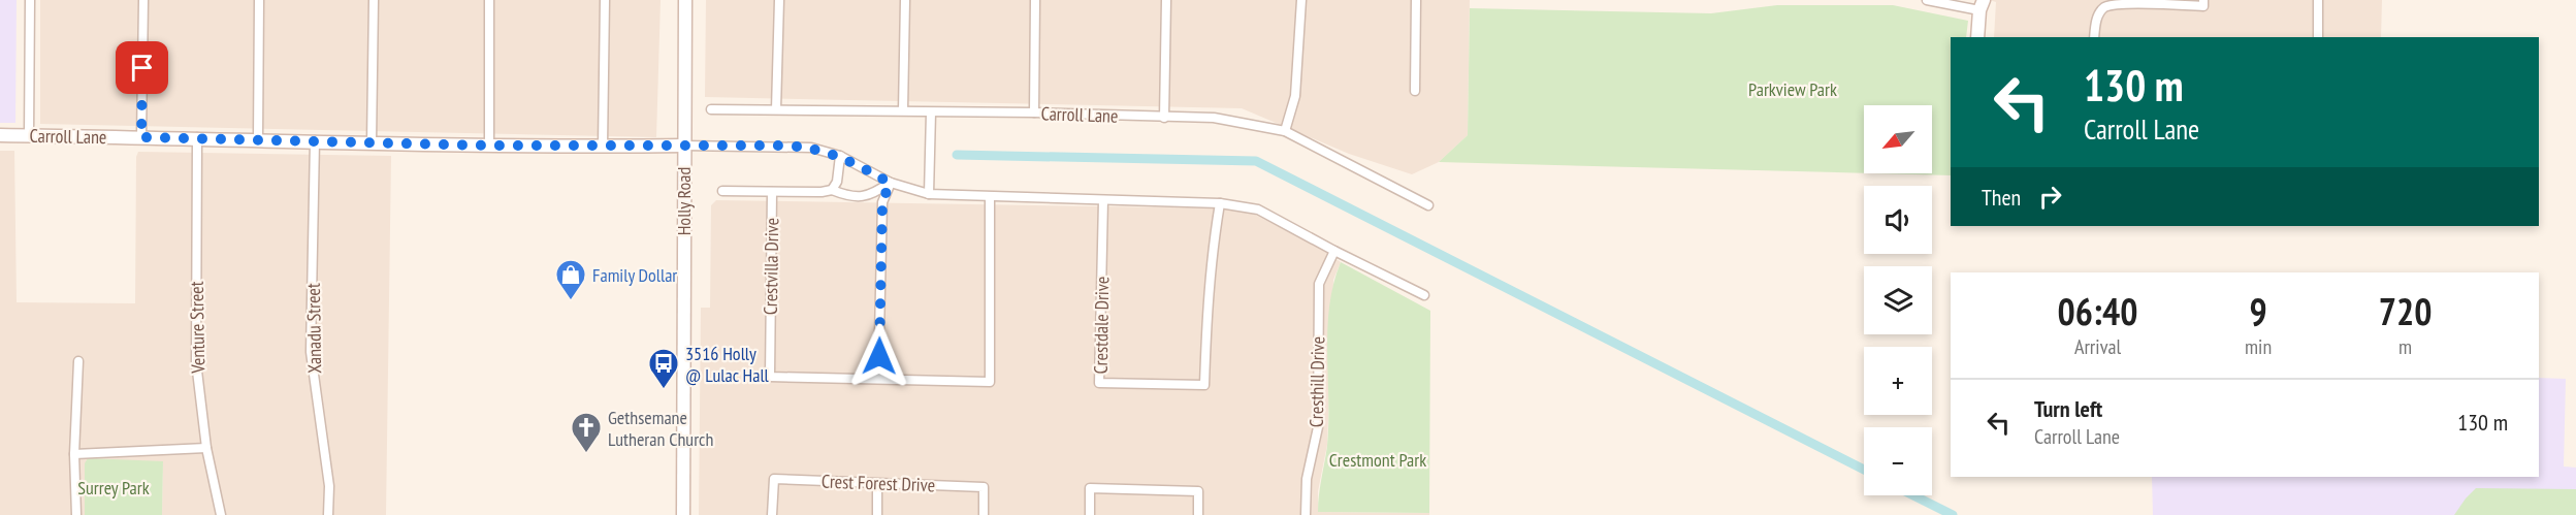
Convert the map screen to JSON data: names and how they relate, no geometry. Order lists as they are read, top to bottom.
{
  "streets": {
    "street": [
      "Carroll Lane",
      "Holly Road",
      "Crestvilla Drive",
      "Crestdale Drive",
      "Venture Street",
      "Xanadu Street",
      "Cresthill Drive",
      "Crest Forest Drive"
    ]
  },
  "crossings": [
    ["Carroll Lane", "Holly Road"],
    ["Carroll Lane", "Crestdale Drive"],
    ["Carroll Lane", "Venture Street"],
    ["Carroll Lane", "Xanadu Street"],
    ["Carroll Lane", "Cresthill Drive"]
  ],
  "parks": ["Parkview Park", "Crestmont Park", "Surrey Park"],
  "places": {
    "shop": ["Family Dollar"],
    "bus stop": ["3516 Holly @ Lulac Hall"],
    "church": ["Gethsemane Lutheran Church"]
  },
  "north": "bottom left",
  "page": {
    "turn": ["130 m", "Carroll Lane"],
    "map_buttons": ["+", "−"],
    "then": "Then",
    "eta": [
      "06:40",
      "Arrival",
      "9",
      "min",
      "720",
      "m"
    ],
    "list": [
      {
        "name": "Turn left",
        "note": "Carroll Lane",
        "value": "130 m"
      }
    ]
  }
}
